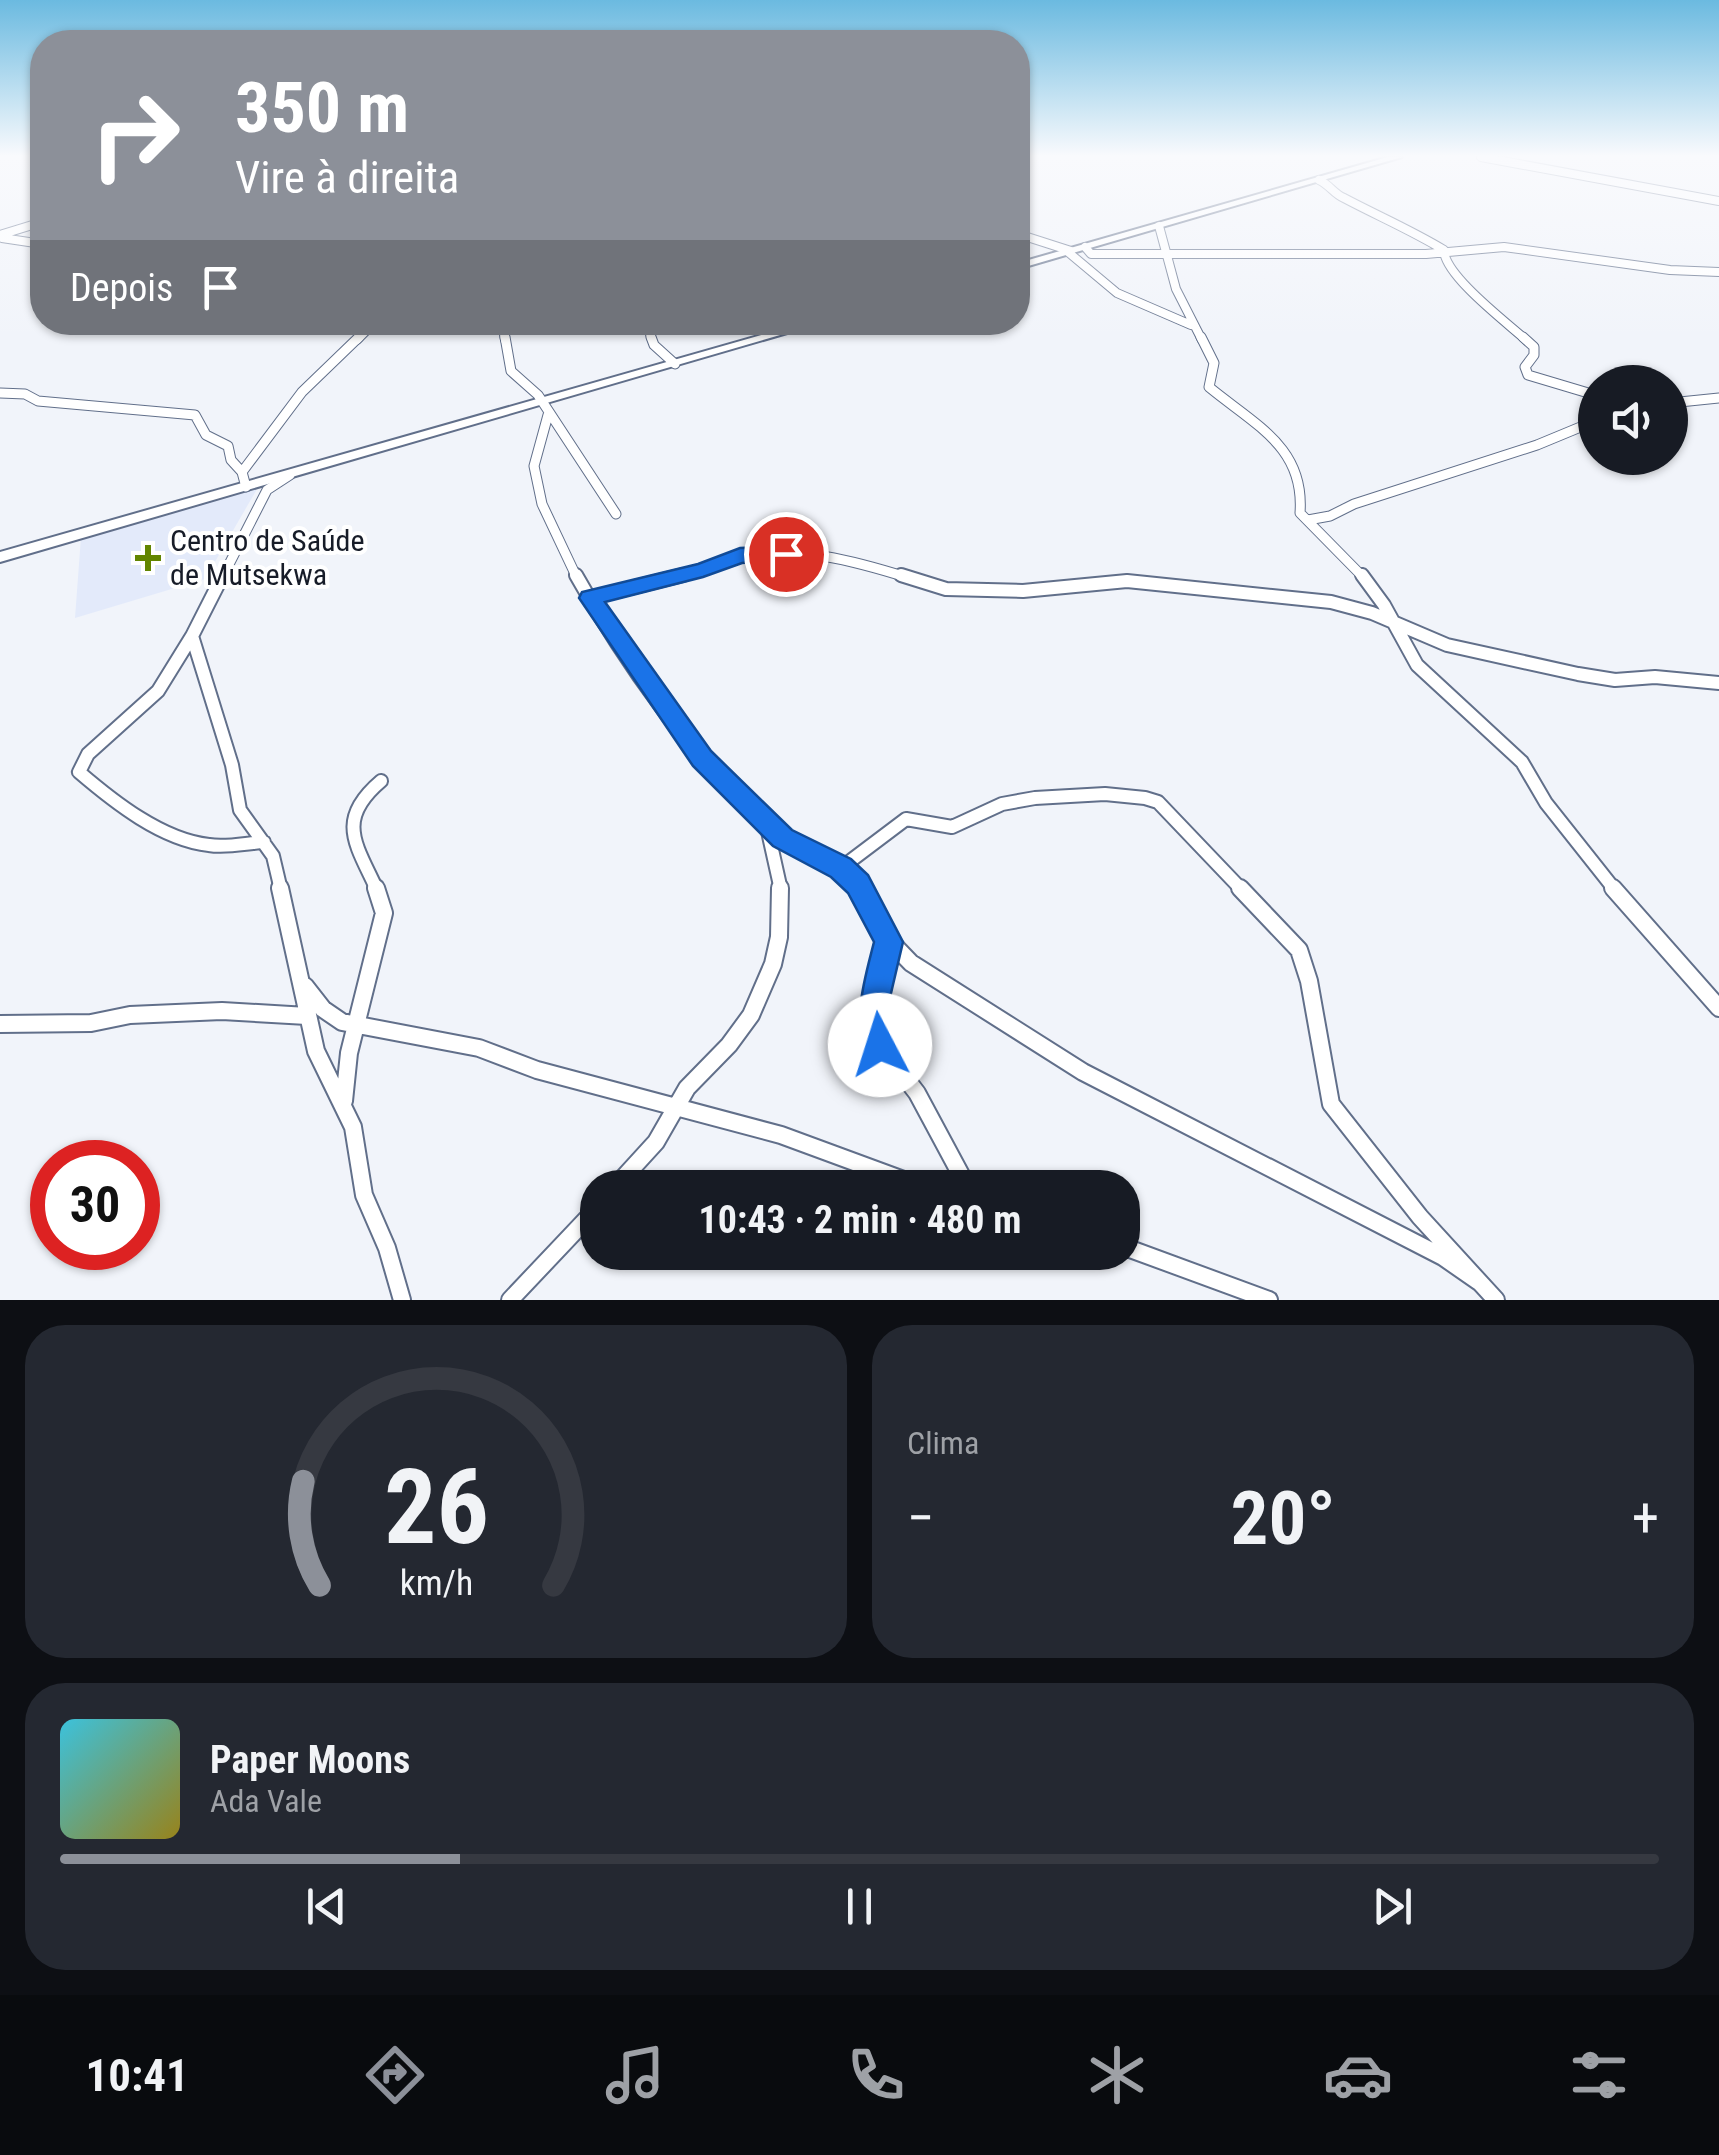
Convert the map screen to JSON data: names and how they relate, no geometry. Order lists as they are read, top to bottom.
{
  "places": {
    "health": ["Centro de Saúde de Mutsekwa"]
  },
  "page": {
    "turn": ["350 m", "Vire à direita"],
    "then": "Depois",
    "limit": "30",
    "trip": "10:43 · 2 min · 480 m",
    "tile": "Clima",
    "heat": ["−", "20°", "+"],
    "song": ["Paper Moons", "Ada Vale"],
    "tabs": "10:41",
    "gauge": ["26", "km/h"]
  }
}
